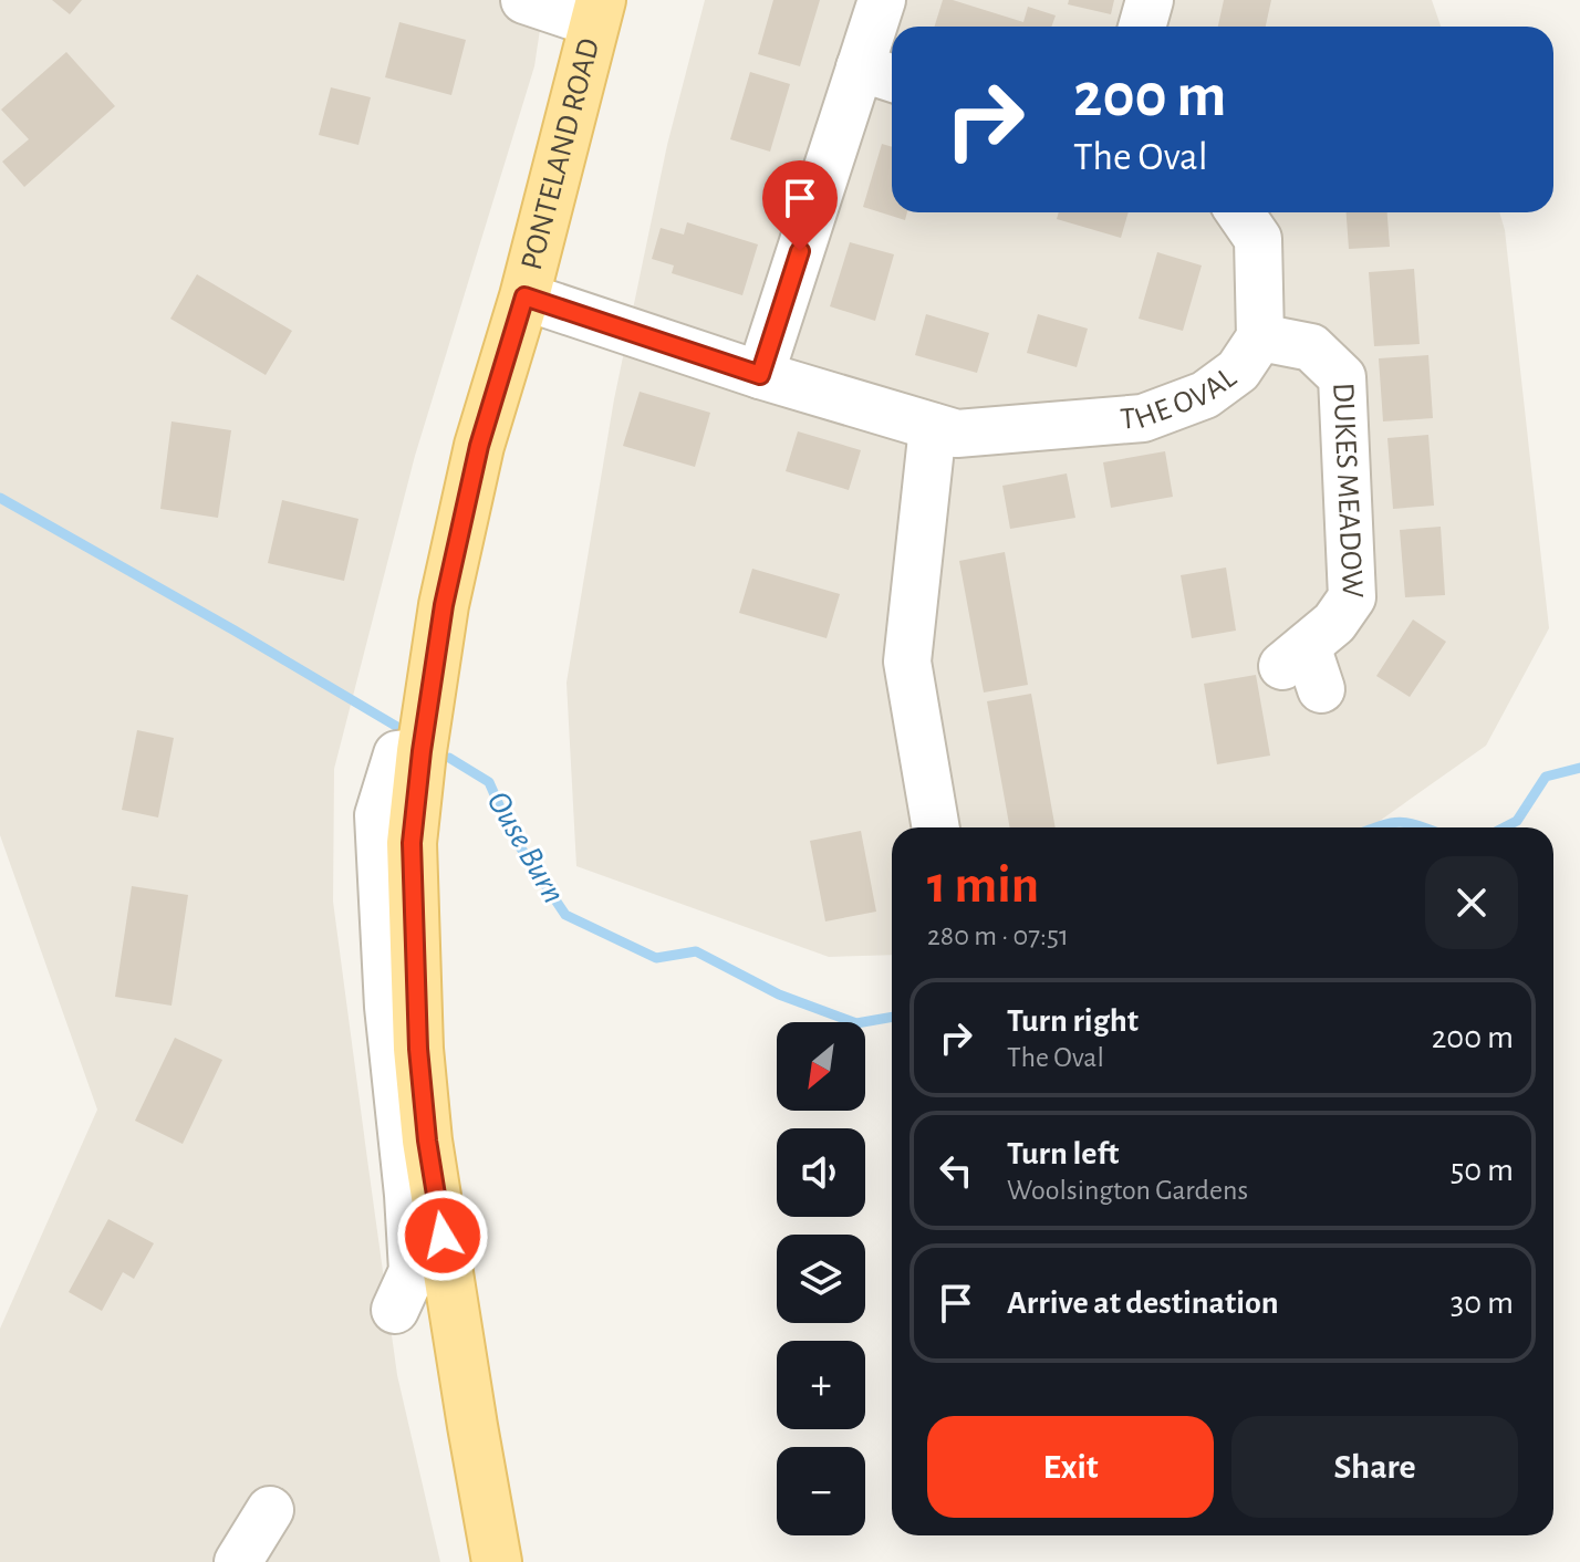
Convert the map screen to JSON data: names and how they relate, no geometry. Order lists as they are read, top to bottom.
{
  "streets": {
    "main road": ["PONTELAND ROAD"],
    "street": ["THE OVAL", "DUKES MEADOW"]
  },
  "crossings": [
    ["PONTELAND ROAD", "THE OVAL"],
    ["THE OVAL", "DUKES MEADOW"]
  ],
  "water": ["Ouse Burn"],
  "north": "bottom left",
  "page": {
    "turn": ["200 m", "The Oval"],
    "heading": ["1 min", "280 m · 07:51"],
    "list": [
      {
        "name": "Turn right",
        "note": "The Oval",
        "value": "200 m"
      },
      {
        "name": "Turn left",
        "note": "Woolsington Gardens",
        "value": "50 m"
      },
      {
        "name": "Arrive at destination",
        "value": "30 m"
      }
    ],
    "map_buttons": ["+", "−"],
    "buttons": ["Exit", "Share"]
  }
}
